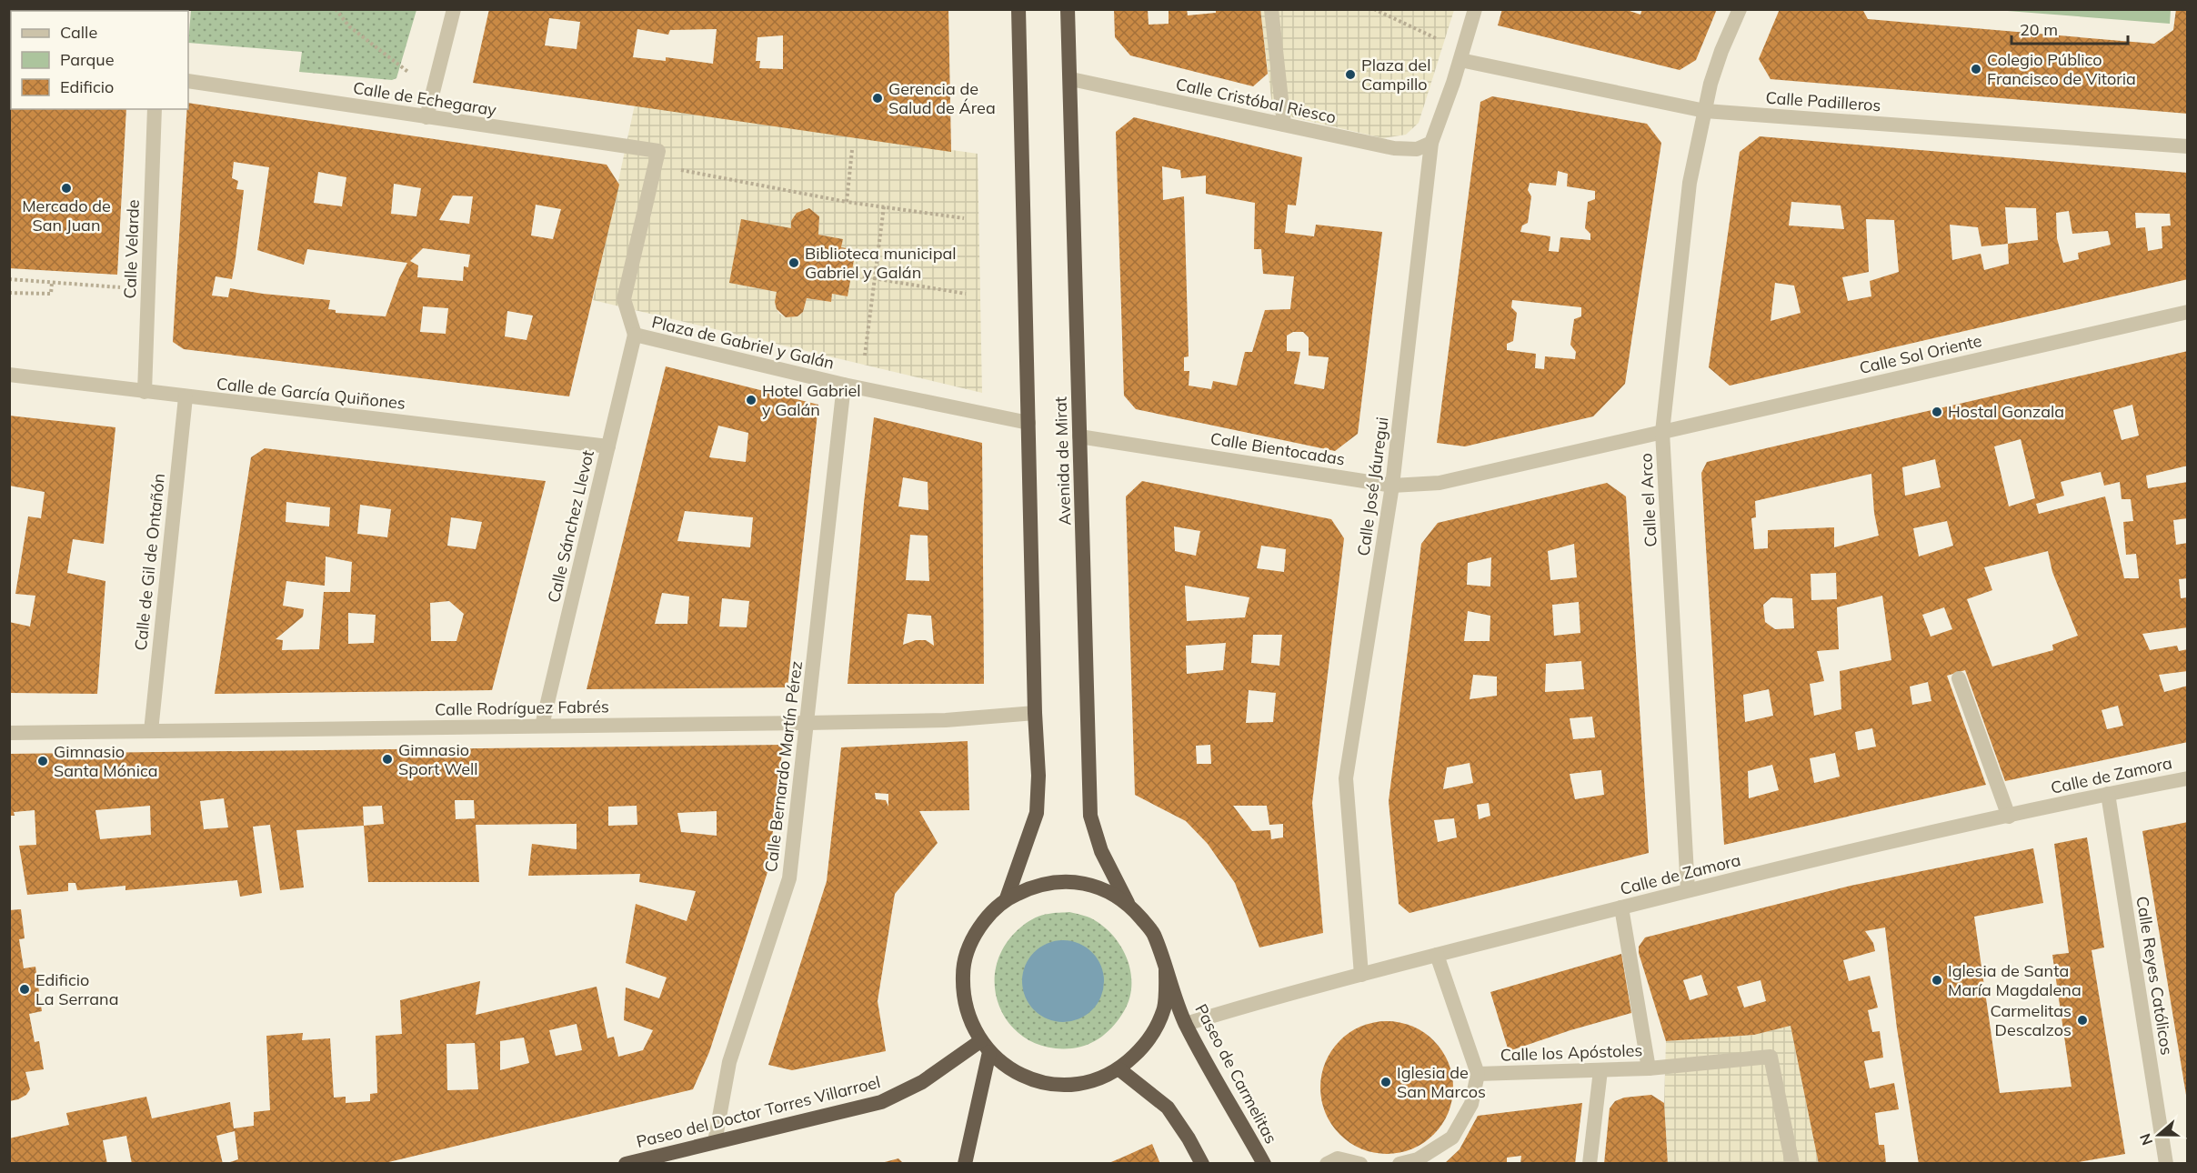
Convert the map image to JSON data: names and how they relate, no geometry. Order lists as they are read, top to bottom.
{
  "streets": {
    "highway": ["Avenida de Mirat", "Paseo de Carmelitas", "Paseo del Doctor Torres Villarroel"],
    "street": [
      "Calle de Echegaray",
      "Calle Cristóbal Riesco",
      "Calle Padilleros",
      "Calle Velarde",
      "Plaza de Gabriel y Galán",
      "Calle Sol Oriente",
      "Calle de García Quiñones",
      "Calle Bientocadas",
      "Calle José Jáuregui",
      "Calle el Arco",
      "Calle Sánchez Llevot",
      "Calle de Gil de Ontañón",
      "Calle Rodríguez Fabrés",
      "Calle Bernardo Martín Pérez",
      "Calle de Zamora",
      "Calle Reyes Católicos",
      "Calle los Apóstoles"
    ]
  },
  "crossings": [
    ["Calle de Echegaray", "Plaza de Gabriel y Galán"],
    ["Calle Cristóbal Riesco", "Avenida de Mirat"],
    ["Calle Cristóbal Riesco", "Calle José Jáuregui"],
    ["Calle Padilleros", "Calle José Jáuregui"],
    ["Calle Padilleros", "Calle el Arco"],
    ["Calle Velarde", "Calle de García Quiñones"],
    ["Plaza de Gabriel y Galán", "Avenida de Mirat"],
    ["Plaza de Gabriel y Galán", "Calle Sánchez Llevot"],
    ["Plaza de Gabriel y Galán", "Calle Bernardo Martín Pérez"],
    ["Calle Sol Oriente", "Calle Bientocadas"],
    ["Calle Sol Oriente", "Calle el Arco"],
    ["Calle de García Quiñones", "Calle Sánchez Llevot"],
    ["Calle de García Quiñones", "Calle de Gil de Ontañón"],
    ["Calle Bientocadas", "Avenida de Mirat"],
    ["Calle Bientocadas", "Calle José Jáuregui"],
    ["Calle Bientocadas", "Calle el Arco"],
    ["Avenida de Mirat", "Calle Rodríguez Fabrés"],
    ["Avenida de Mirat", "Paseo de Carmelitas"],
    ["Calle José Jáuregui", "Calle de Zamora"],
    ["Calle el Arco", "Calle de Zamora"],
    ["Calle Sánchez Llevot", "Calle Rodríguez Fabrés"],
    ["Calle de Gil de Ontañón", "Calle Rodríguez Fabrés"],
    ["Calle Rodríguez Fabrés", "Calle Bernardo Martín Pérez"],
    ["Calle Bernardo Martín Pérez", "Paseo del Doctor Torres Villarroel"],
    ["Calle de Zamora", "Calle Reyes Católicos"],
    ["Calle de Zamora", "Calle los Apóstoles"],
    ["Calle de Zamora", "Paseo de Carmelitas"]
  ],
  "places": [
    "Colegio Público Francisco de Vitoria",
    "Plaza del Campillo",
    "Gerencia de Salud de Área",
    "Mercado de San Juan",
    "Biblioteca municipal Gabriel y Galán",
    "Hotel Gabriel y Galán",
    "Hostal Gonzala",
    "Gimnasio Sport Well",
    "Gimnasio Santa Mónica",
    "Iglesia de Santa María Magdalena",
    "Edificio La Serrana",
    "Carmelitas Descalzos",
    "Iglesia de San Marcos"
  ],
  "legend": ["Calle", "Parque", "Edificio"],
  "scale_bar": "20 m",
  "north": "left"
}
